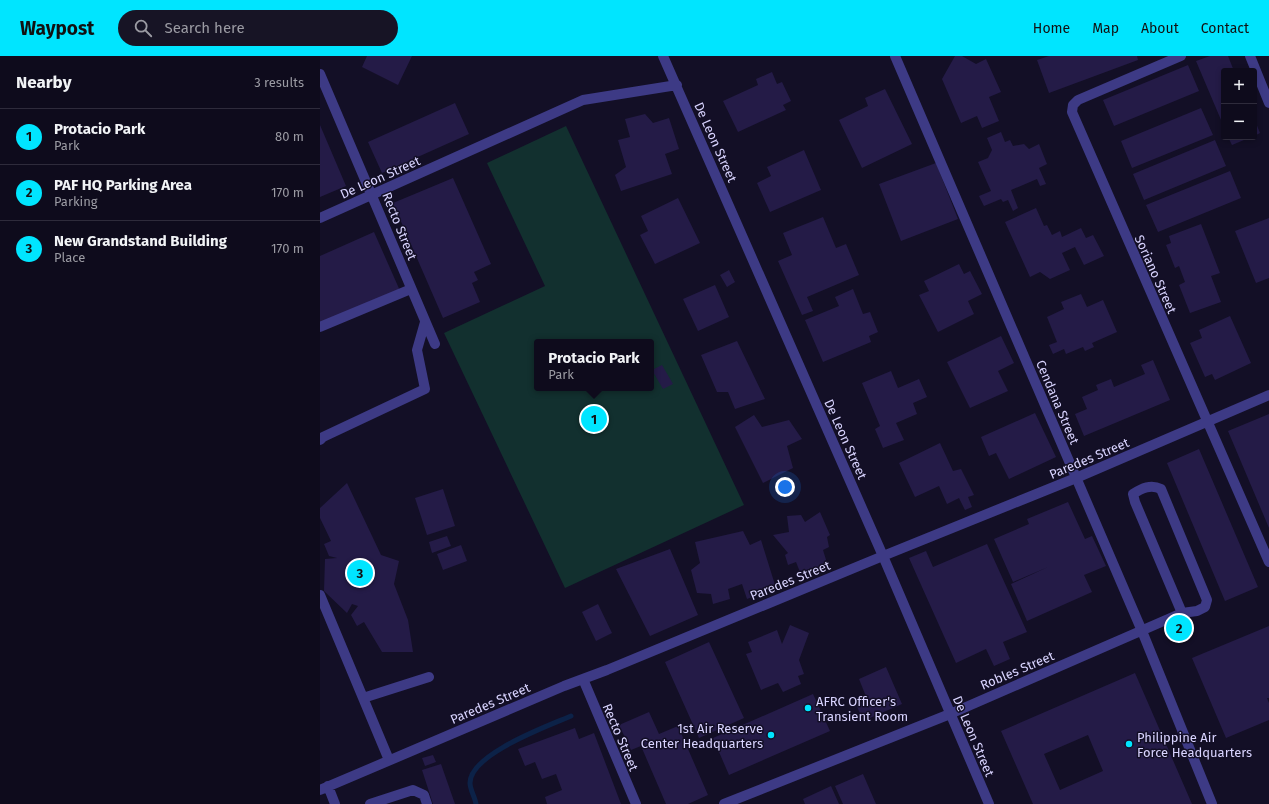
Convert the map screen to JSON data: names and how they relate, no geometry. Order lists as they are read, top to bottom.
{
  "streets": {
    "lane": [
      "De Leon Street",
      "Recto Street",
      "Soriano Street",
      "Cendana Street",
      "Paredes Street",
      "Robles Street"
    ]
  },
  "crossings": [
    ["De Leon Street", "Recto Street"],
    ["De Leon Street", "Paredes Street"],
    ["De Leon Street", "Robles Street"],
    ["Recto Street", "Paredes Street"],
    ["Soriano Street", "Paredes Street"],
    ["Cendana Street", "Paredes Street"],
    ["Cendana Street", "Robles Street"]
  ],
  "places": ["AFRC Officer's Transient Room", "1st Air Reserve Center Headquarters", "Philippine Air Force Headquarters"],
  "page": {
    "header": "Waypost",
    "search": "Search here",
    "nav": [
      "Home",
      "Map",
      "About",
      "Contact"
    ],
    "heading": ["Nearby", "3 results"],
    "map_buttons": ["+", "−"],
    "list": [
      {
        "mark": "1",
        "name": "Protacio Park",
        "note": "Park",
        "value": "80 m"
      },
      {
        "mark": "2",
        "name": "PAF HQ Parking Area",
        "note": "Parking",
        "value": "170 m"
      },
      {
        "mark": "3",
        "name": "New Grandstand Building",
        "note": "Place",
        "value": "170 m"
      }
    ],
    "popup": ["Protacio Park", "Park"],
    "pins": ["1", "3", "2"]
  }
}
